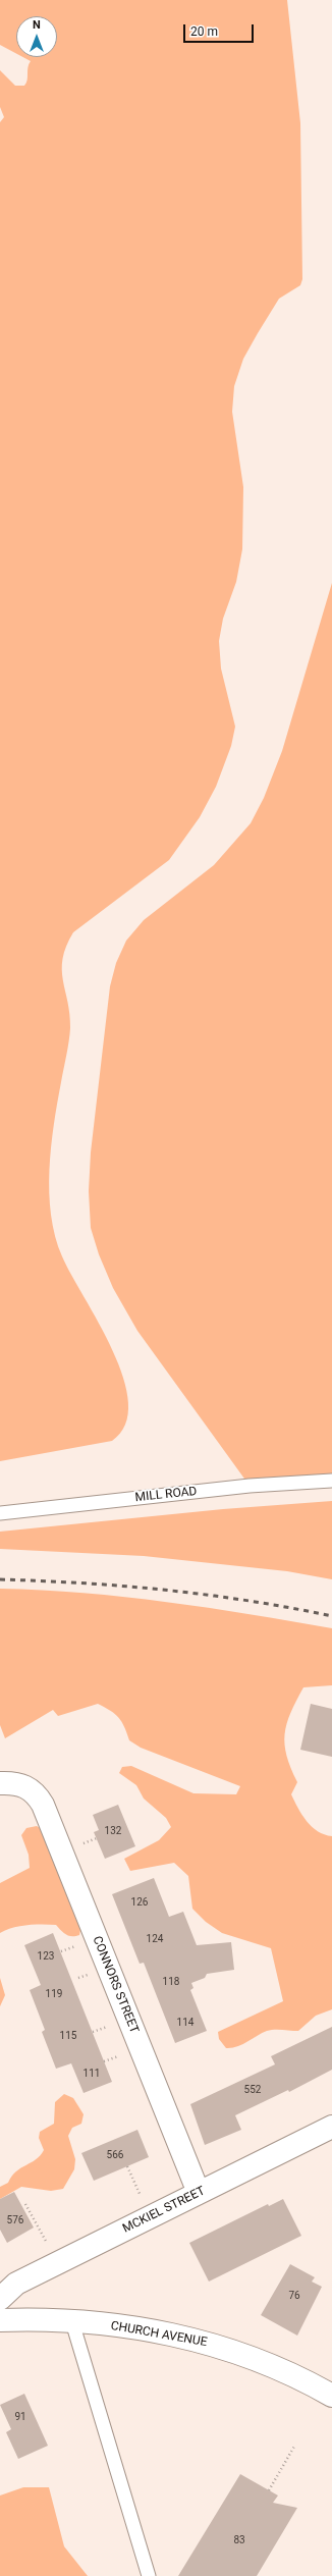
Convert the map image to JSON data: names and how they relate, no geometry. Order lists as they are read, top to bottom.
{
  "streets": {
    "street": ["CONNORS STREET", "MCKIEL STREET", "CHURCH AVENUE"],
    "lane": ["MILL ROAD"]
  },
  "crossings": [
    ["CONNORS STREET", "MCKIEL STREET"]
  ],
  "house_numbers": [
    "132",
    "126",
    "124",
    "123",
    "118",
    "119",
    "114",
    "115",
    "111",
    "552",
    "566",
    "576",
    "76",
    "91",
    "83"
  ],
  "scale_bar": "20 m",
  "north": "top"
}
